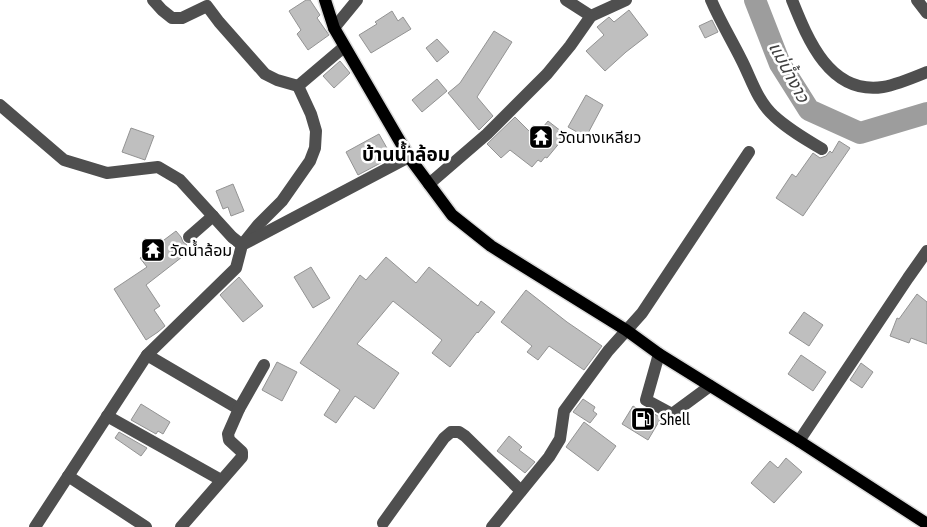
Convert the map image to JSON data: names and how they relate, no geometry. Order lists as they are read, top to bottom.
{
  "districts": ["บ้านน้ำล้อม"],
  "water": ["แม่น้ำงาว"],
  "places": {
    "temple": ["วัดนางเหลียว", "วัดน้ำล้อม"],
    "fuel station": ["Shell"]
  }
}
